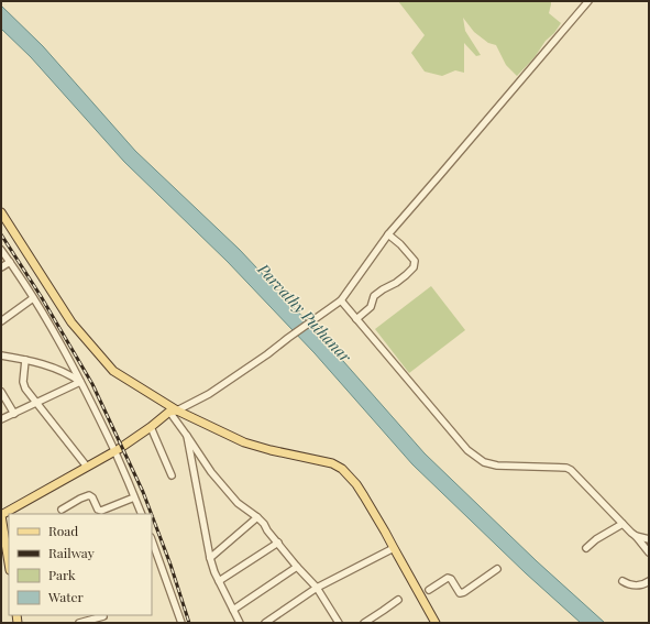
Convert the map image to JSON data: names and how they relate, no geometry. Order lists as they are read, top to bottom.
{
  "water": ["Parvathy Puthanar"],
  "legend": [
    "Road",
    "Railway",
    "Park",
    "Water"
  ]
}
